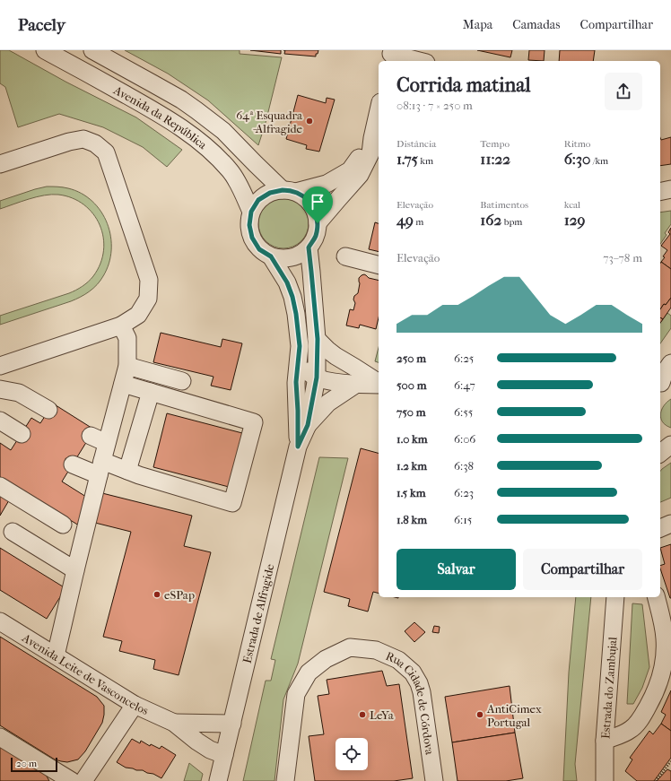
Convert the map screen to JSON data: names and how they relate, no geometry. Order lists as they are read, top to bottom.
{
  "streets": {
    "street": [
      "Avenida da República",
      "Estrada de Alfragide",
      "Avenida Leite de Vasconcelos",
      "Estrada do Zambujal",
      "Rua Cidade de Córdova"
    ]
  },
  "crossings": [
    ["Avenida da República", "Estrada de Alfragide"],
    ["Estrada de Alfragide", "Avenida Leite de Vasconcelos"]
  ],
  "places": [
    "64ª Esquadra -Alfragide",
    "eSPap",
    "LeYa",
    "AntiCimex Portugal"
  ],
  "scale_bar": "20 m",
  "page": {
    "header": "Pacely",
    "nav": ["Mapa", "Camadas", "Compartilhar"],
    "heading": ["Corrida matinal", "08:13 · 7 × 250 m"],
    "stats": [
      ["Distância", "1.75 km"],
      ["Tempo", "11:22"],
      ["Ritmo", "6:30 /km"],
      ["Elevação", "49 m"],
      ["Batimentos", "162 bpm"],
      ["kcal", "129"]
    ],
    "chart": ["Elevação", "73–78 m"],
    "list": [
      {
        "name": "250 m",
        "note": "6:25"
      },
      {
        "name": "500 m",
        "note": "6:47"
      },
      {
        "name": "750 m",
        "note": "6:55"
      },
      {
        "name": "1.0 km",
        "note": "6:06"
      },
      {
        "name": "1.2 km",
        "note": "6:38"
      },
      {
        "name": "1.5 km",
        "note": "6:23"
      },
      {
        "name": "1.8 km",
        "note": "6:15"
      }
    ],
    "buttons": ["Salvar", "Compartilhar"],
    "scale": "20 m"
  }
}
